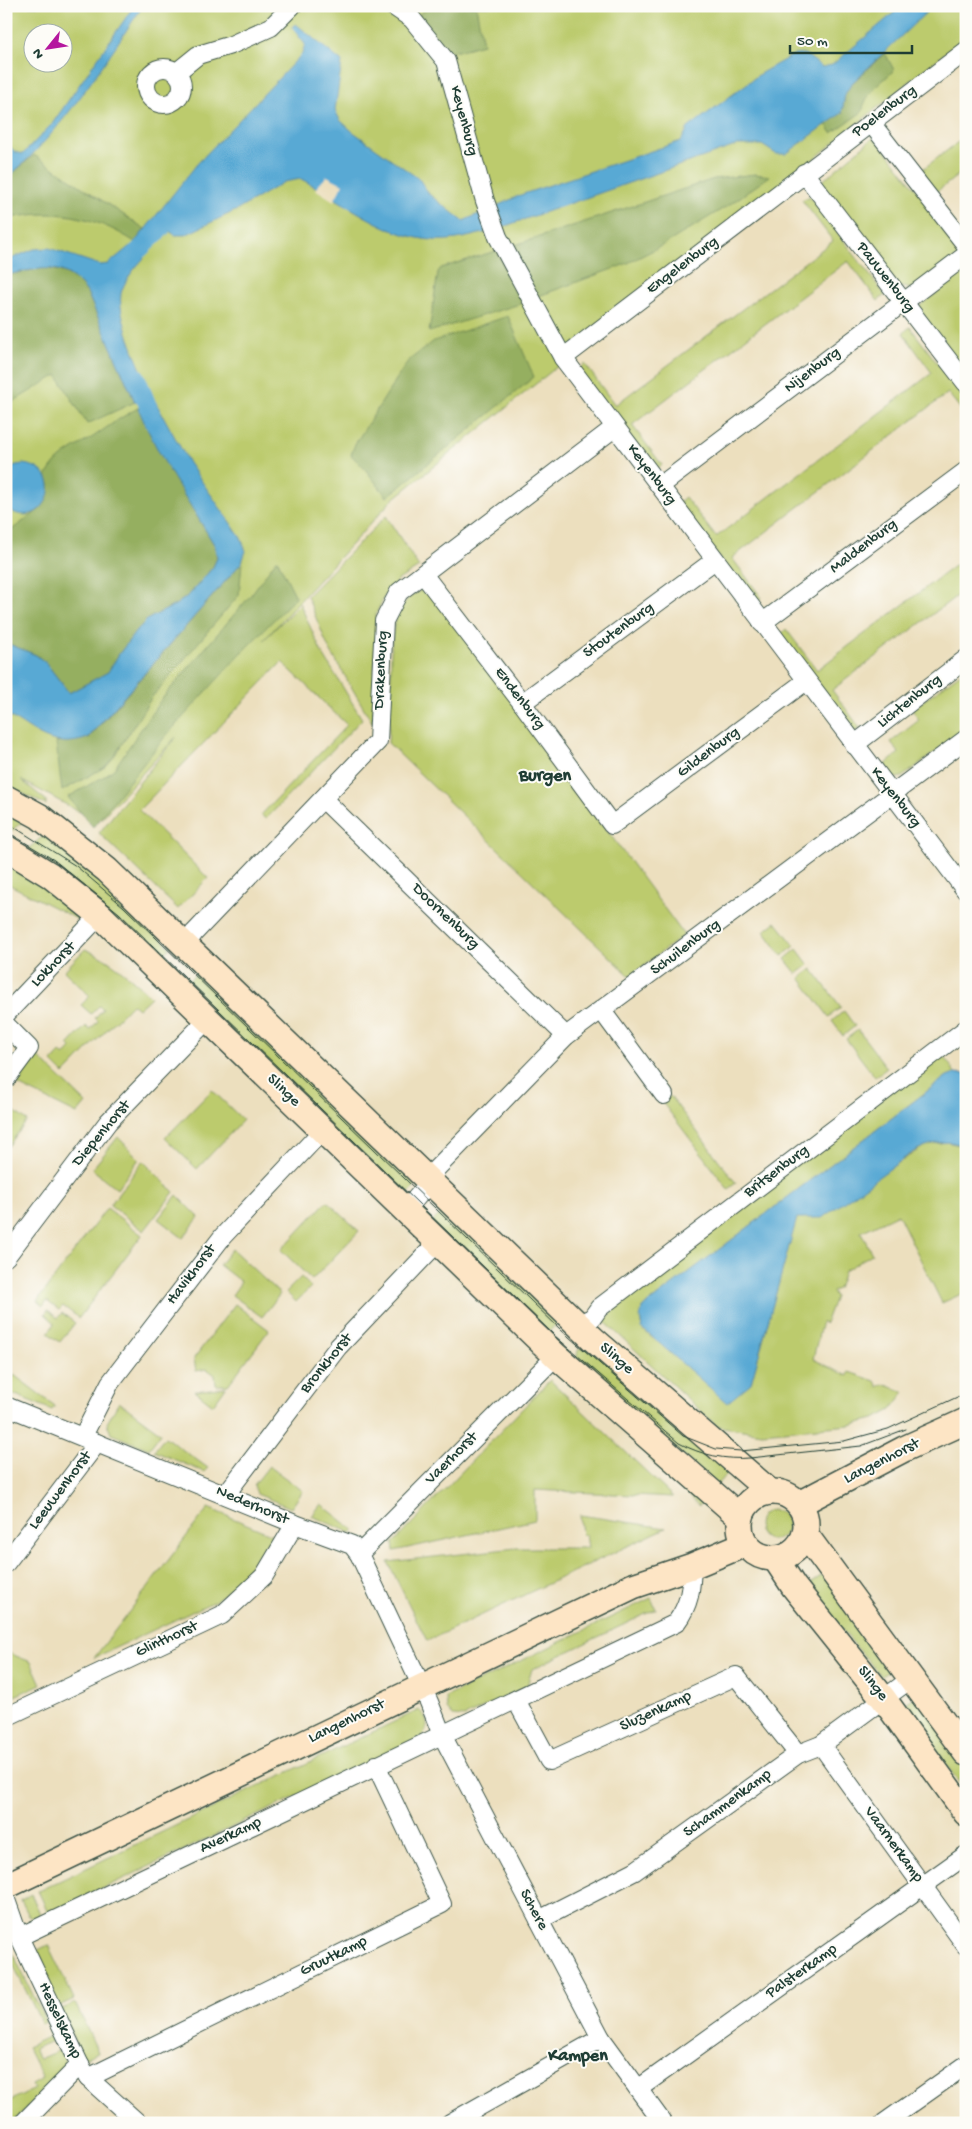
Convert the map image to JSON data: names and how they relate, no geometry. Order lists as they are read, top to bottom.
{
  "streets": {
    "main road": ["Slinge", "Langenhorst"],
    "street": [
      "Poelenburg",
      "Keyenburg",
      "Engelenburg",
      "Pauwenburg",
      "Nijenburg",
      "Maldenburg",
      "Stoutenburg",
      "Drakenburg",
      "Endenburg",
      "Lichtenburg",
      "Gildenburg",
      "Doornenburg",
      "Schuilenburg",
      "Lokhorst",
      "Diepenhorst",
      "Britsenburg",
      "Havikhorst",
      "Bronkhorst",
      "Vaerhorst",
      "Leeuwenhorst",
      "Nederhorst",
      "Glinthorst",
      "Sluzenkamp",
      "Schammenkamp",
      "Averkamp",
      "Vaarnerkamp",
      "Schere",
      "Gruutkamp",
      "Palsterkamp",
      "Hesselskamp"
    ]
  },
  "crossings": [
    ["Poelenburg", "Engelenburg"],
    ["Poelenburg", "Pauwenburg"],
    ["Keyenburg", "Engelenburg"],
    ["Keyenburg", "Nijenburg"],
    ["Keyenburg", "Maldenburg"],
    ["Keyenburg", "Stoutenburg"],
    ["Keyenburg", "Drakenburg"],
    ["Keyenburg", "Lichtenburg"],
    ["Keyenburg", "Gildenburg"],
    ["Keyenburg", "Schuilenburg"],
    ["Engelenburg", "Pauwenburg"],
    ["Pauwenburg", "Nijenburg"],
    ["Stoutenburg", "Endenburg"],
    ["Drakenburg", "Endenburg"],
    ["Drakenburg", "Doornenburg"],
    ["Drakenburg", "Slinge"],
    ["Endenburg", "Gildenburg"],
    ["Doornenburg", "Schuilenburg"],
    ["Schuilenburg", "Slinge"],
    ["Lokhorst", "Slinge"],
    ["Slinge", "Diepenhorst"],
    ["Slinge", "Britsenburg"],
    ["Slinge", "Havikhorst"],
    ["Slinge", "Bronkhorst"],
    ["Slinge", "Vaerhorst"],
    ["Slinge", "Langenhorst"],
    ["Slinge", "Schammenkamp"],
    ["Havikhorst", "Leeuwenhorst"],
    ["Havikhorst", "Nederhorst"],
    ["Bronkhorst", "Nederhorst"],
    ["Vaerhorst", "Nederhorst"],
    ["Langenhorst", "Schere"],
    ["Leeuwenhorst", "Nederhorst"],
    ["Nederhorst", "Glinthorst"],
    ["Sluzenkamp", "Schammenkamp"],
    ["Schammenkamp", "Vaarnerkamp"],
    ["Schammenkamp", "Schere"],
    ["Averkamp", "Schere"],
    ["Averkamp", "Gruutkamp"],
    ["Averkamp", "Hesselskamp"],
    ["Vaarnerkamp", "Palsterkamp"],
    ["Schere", "Palsterkamp"],
    ["Gruutkamp", "Hesselskamp"]
  ],
  "districts": ["Burgen", "Kampen"],
  "scale_bar": "50 m",
  "north": "bottom left"
}
